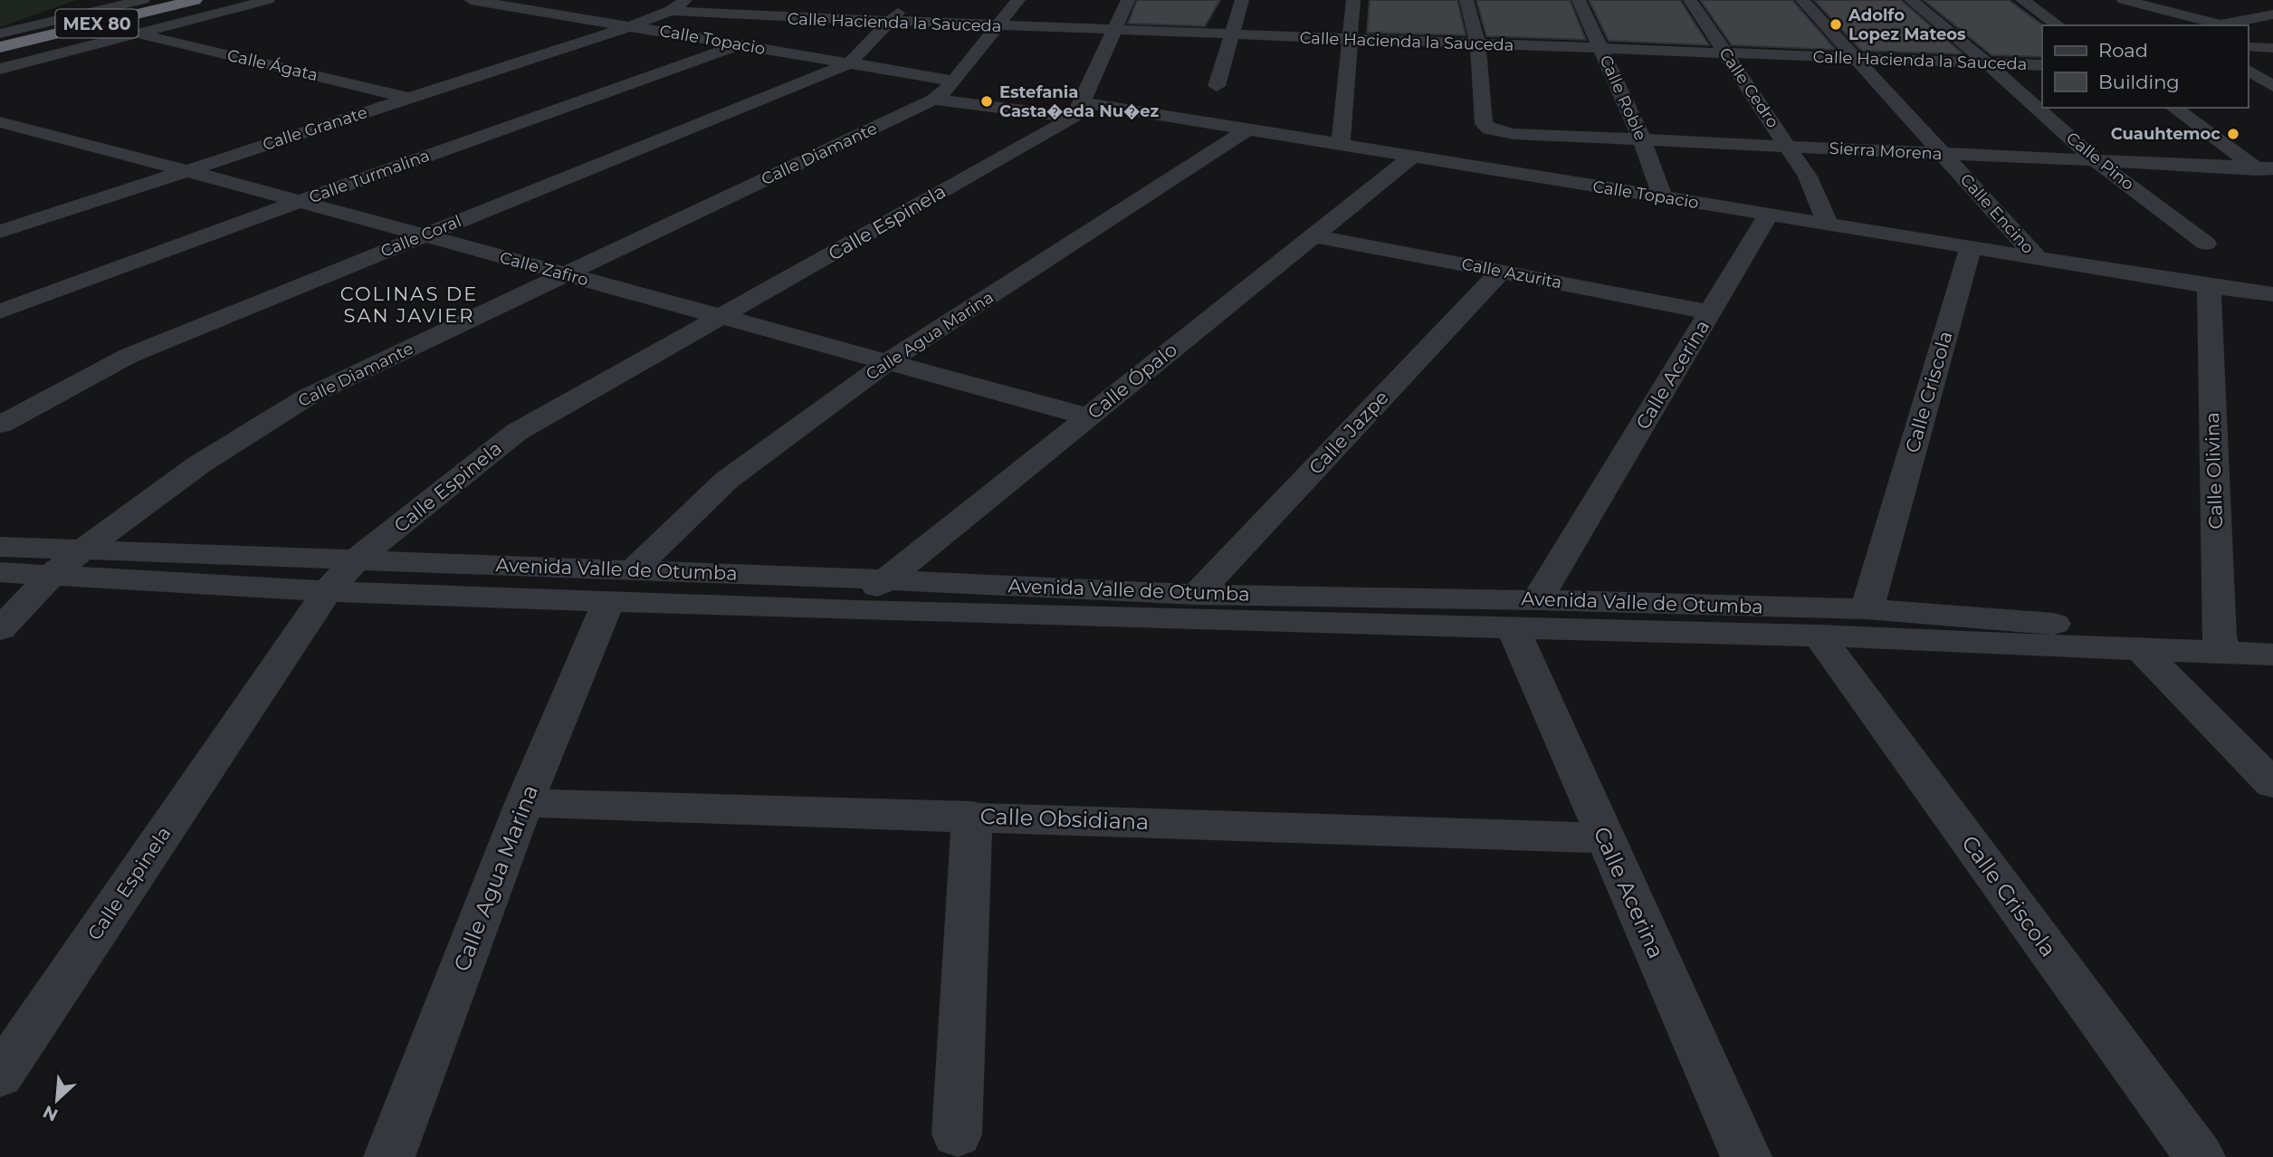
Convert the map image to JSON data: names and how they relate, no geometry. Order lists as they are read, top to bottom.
{
  "streets": {
    "highway": ["MEX 80"],
    "street": [
      "Calle Hacienda la Sauceda",
      "Calle Topacio",
      "Calle Ágata",
      "Calle Cedro",
      "Calle Roble",
      "Calle Granate",
      "Sierra Morena",
      "Calle Diamante",
      "Calle Pino",
      "Calle Turmalina",
      "Calle Encino",
      "Calle Espinela",
      "Calle Coral",
      "Calle Zafiro",
      "Calle Azurita",
      "Calle Agua Marina",
      "Calle Acerina",
      "Calle Ópalo",
      "Calle Criscola",
      "Calle Jazpe",
      "Calle Olivina",
      "Avenida Valle de Otumba",
      "Calle Obsidiana"
    ]
  },
  "crossings": [
    ["Calle Hacienda la Sauceda", "Calle Cedro"],
    ["Calle Hacienda la Sauceda", "Calle Roble"],
    ["Calle Hacienda la Sauceda", "Calle Granate"],
    ["Calle Hacienda la Sauceda", "Sierra Morena"],
    ["Calle Hacienda la Sauceda", "Calle Pino"],
    ["Calle Hacienda la Sauceda", "Calle Encino"],
    ["MEX 80", "Calle Ágata"],
    ["Calle Topacio", "Calle Cedro"],
    ["Calle Topacio", "Calle Roble"],
    ["Calle Topacio", "Calle Granate"],
    ["Calle Topacio", "Calle Diamante"],
    ["Calle Topacio", "Calle Turmalina"],
    ["Calle Topacio", "Calle Encino"],
    ["Calle Topacio", "Calle Espinela"],
    ["Calle Topacio", "Calle Coral"],
    ["Calle Topacio", "Calle Agua Marina"],
    ["Calle Topacio", "Calle Acerina"],
    ["Calle Topacio", "Calle Ópalo"],
    ["Calle Topacio", "Calle Criscola"],
    ["Calle Topacio", "Calle Olivina"],
    ["Calle Ágata", "Calle Granate"],
    ["Calle Cedro", "Sierra Morena"],
    ["Calle Roble", "Sierra Morena"],
    ["Calle Granate", "Calle Zafiro"],
    ["Sierra Morena", "Calle Pino"],
    ["Sierra Morena", "Calle Encino"],
    ["Calle Diamante", "Calle Zafiro"],
    ["Calle Diamante", "Avenida Valle de Otumba"],
    ["Calle Turmalina", "Calle Zafiro"],
    ["Calle Espinela", "Calle Zafiro"],
    ["Calle Espinela", "Avenida Valle de Otumba"],
    ["Calle Coral", "Calle Zafiro"],
    ["Calle Zafiro", "Calle Agua Marina"],
    ["Calle Zafiro", "Calle Ópalo"],
    ["Calle Azurita", "Calle Acerina"],
    ["Calle Azurita", "Calle Ópalo"],
    ["Calle Azurita", "Calle Jazpe"],
    ["Calle Agua Marina", "Avenida Valle de Otumba"],
    ["Calle Agua Marina", "Calle Obsidiana"],
    ["Calle Acerina", "Avenida Valle de Otumba"],
    ["Calle Acerina", "Calle Obsidiana"],
    ["Calle Ópalo", "Avenida Valle de Otumba"],
    ["Calle Criscola", "Avenida Valle de Otumba"],
    ["Calle Jazpe", "Avenida Valle de Otumba"],
    ["Calle Olivina", "Avenida Valle de Otumba"]
  ],
  "districts": ["COLINAS DE SAN JAVIER"],
  "places": ["Adolfo Lopez Mateos", "Estefania Casta�eda Nu�ez", "Cuauhtemoc"],
  "legend": ["Road", "Building"],
  "north": "bottom left"
}
